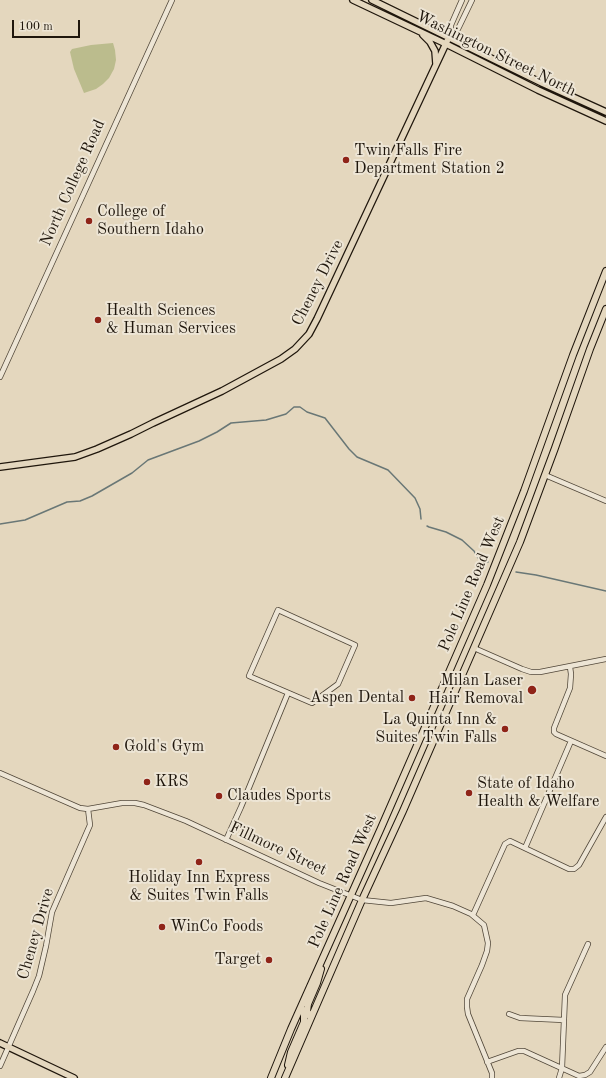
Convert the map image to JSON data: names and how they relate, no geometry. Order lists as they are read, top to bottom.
{
  "streets": {
    "highway": ["Pole Line Road West"],
    "main road": ["Washington Street North", "Cheney Drive"],
    "street": ["North College Road", "Fillmore Street"]
  },
  "crossings": [
    ["Washington Street North", "Cheney Drive"],
    ["Cheney Drive", "Fillmore Street"],
    ["Pole Line Road West", "Fillmore Street"]
  ],
  "places": [
    "Twin Falls Fire Department Station 2",
    "College of Southern Idaho",
    "Health Sciences & Human Services",
    "Milan Laser Hair Removal",
    "Aspen Dental",
    "La Quinta Inn & Suites Twin Falls",
    "Gold's Gym",
    "KRS",
    "State of Idaho Health & Welfare",
    "Claudes Sports",
    "Holiday Inn Express & Suites Twin Falls",
    "WinCo Foods",
    "Target"
  ],
  "scale_bar": "100 m"
}
